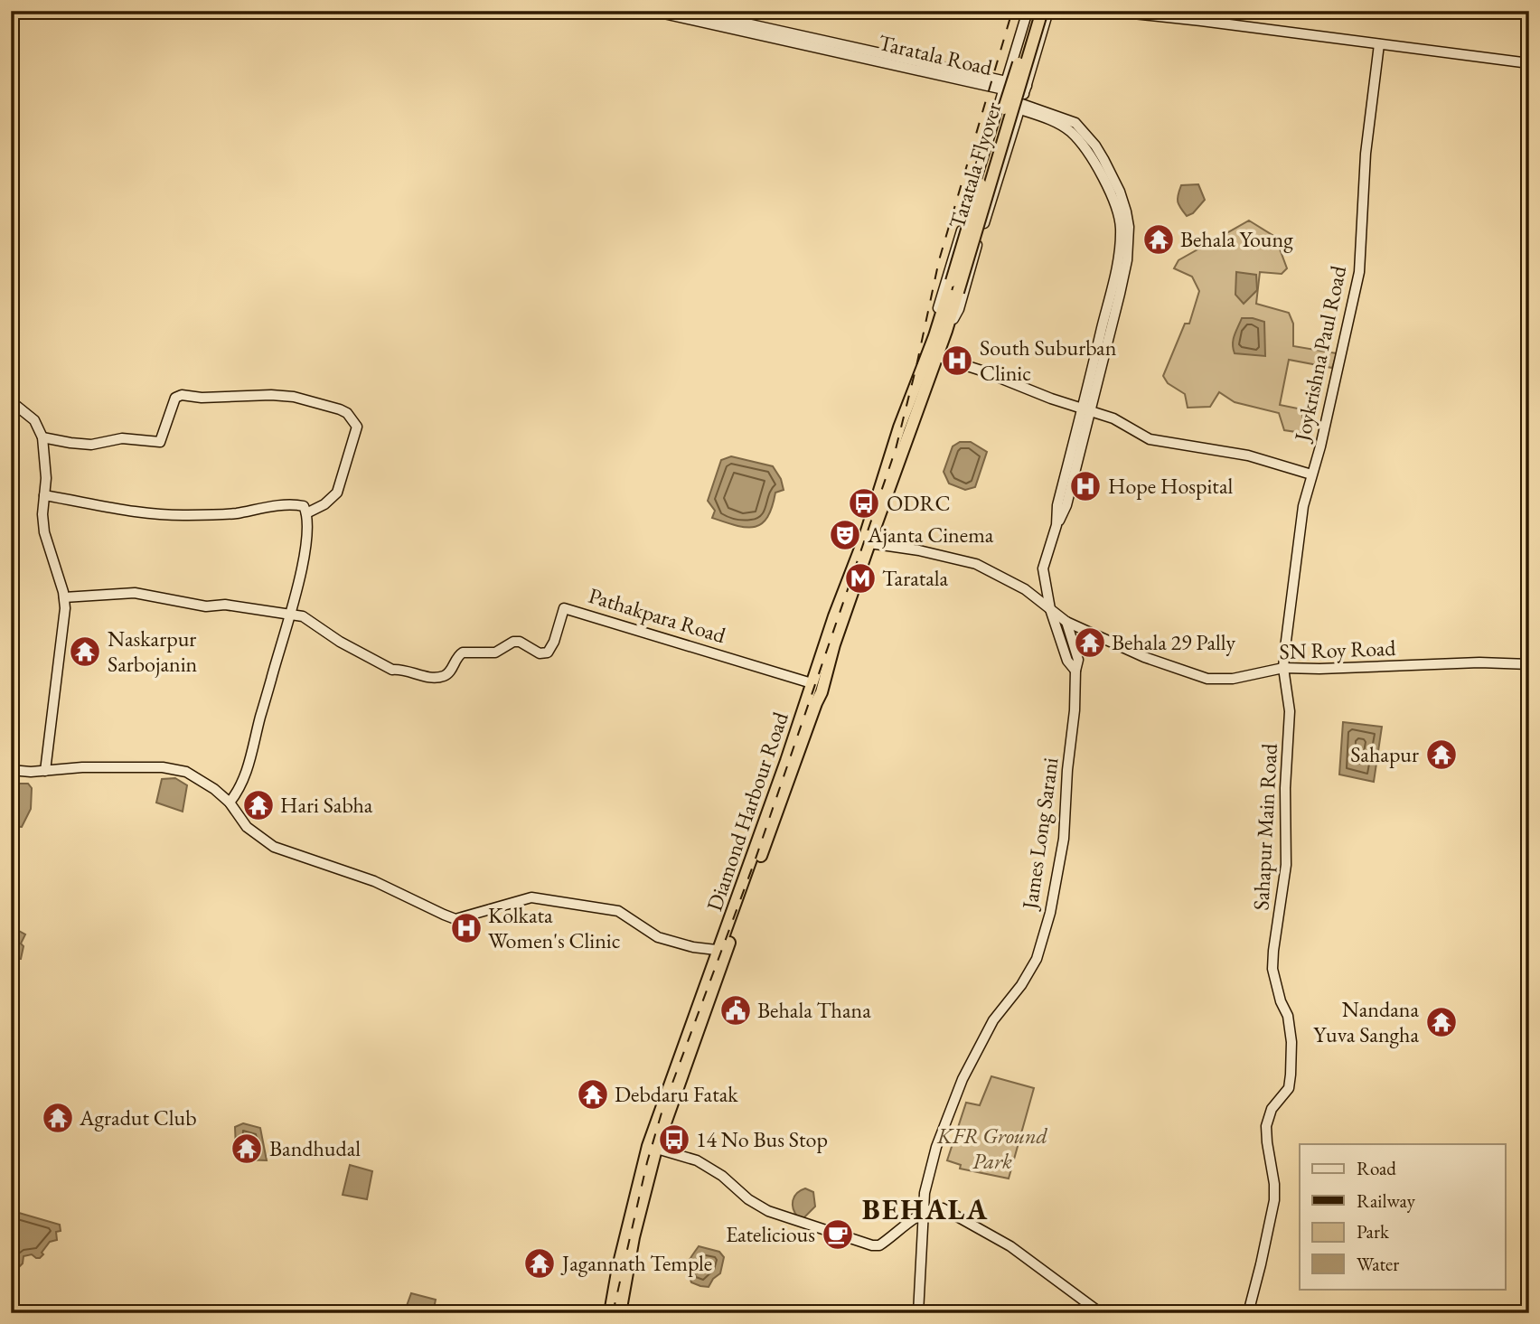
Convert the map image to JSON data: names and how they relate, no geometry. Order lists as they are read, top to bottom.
{
  "streets": {
    "highway": ["Taratala Flyover", "Diamond Harbour Road"],
    "street": [
      "Taratala Road",
      "Joykrishna Paul Road",
      "Pathakpara Road",
      "SN Roy Road",
      "Sahapur Main Road",
      "James Long Sarani"
    ]
  },
  "crossings": [
    ["Taratala Flyover", "Diamond Harbour Road"],
    ["Joykrishna Paul Road", "SN Roy Road"],
    ["Joykrishna Paul Road", "Sahapur Main Road"],
    ["Pathakpara Road", "Diamond Harbour Road"],
    ["SN Roy Road", "Diamond Harbour Road"],
    ["SN Roy Road", "Sahapur Main Road"],
    ["SN Roy Road", "James Long Sarani"]
  ],
  "districts": ["BEHALA"],
  "parks": ["KFR Ground Park"],
  "places": {
    "temple": [
      "Behala Young",
      "Behala 29 Pally",
      "Naskarpur Sarbojanin",
      "Sahapur",
      "Hari Sabha",
      "Nandana Yuva Sangha",
      "Debdaru Fatak",
      "Agradut Club",
      "Bandhudal",
      "Jagannath Temple"
    ],
    "hospital": ["South Suburban Clinic", "Hope Hospital", "Kolkata Women's Clinic"],
    "bus stop": ["ODRC", "14 No Bus Stop"],
    "theatre": ["Ajanta Cinema"],
    "metro station": ["Taratala"],
    "public building": ["Behala Thana"],
    "cafe": ["Eatelicious"]
  },
  "legend": [
    "Road",
    "Railway",
    "Park",
    "Water"
  ]
}
